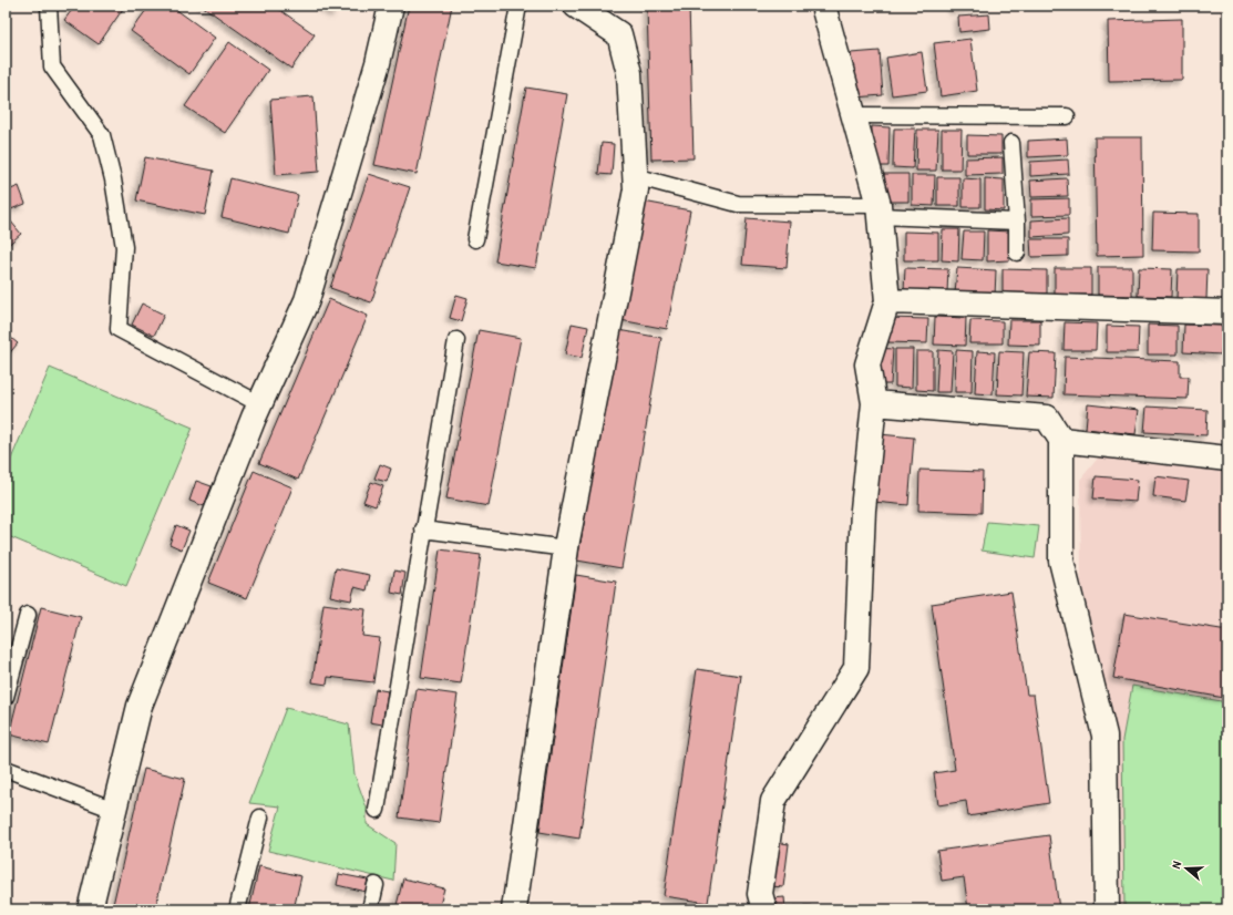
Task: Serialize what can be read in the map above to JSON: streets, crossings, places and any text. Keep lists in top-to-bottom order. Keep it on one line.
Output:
{"north":"left"}
